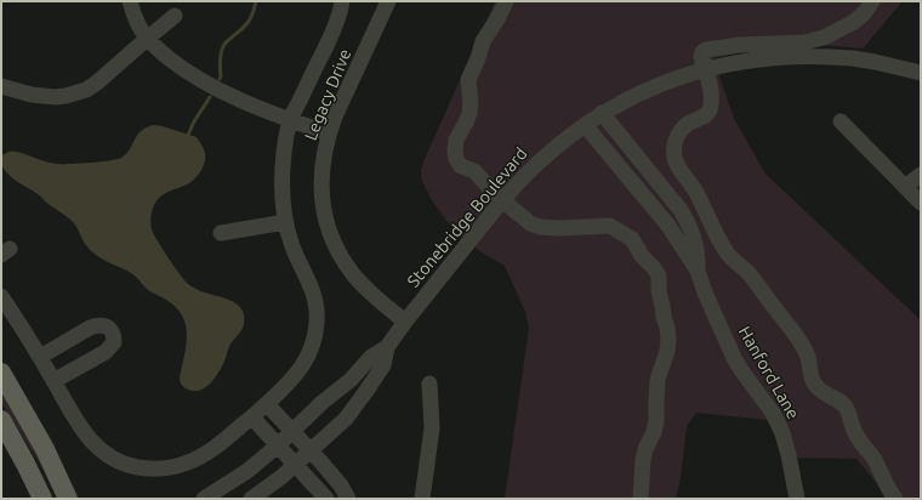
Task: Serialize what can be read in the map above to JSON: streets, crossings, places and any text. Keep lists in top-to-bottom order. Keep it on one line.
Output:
{"streets":{"street":["Legacy Drive","Stonebridge Boulevard","Hanford Lane"]},"crossings":[["Legacy Drive","Stonebridge Boulevard"],["Stonebridge Boulevard","Hanford Lane"]]}
